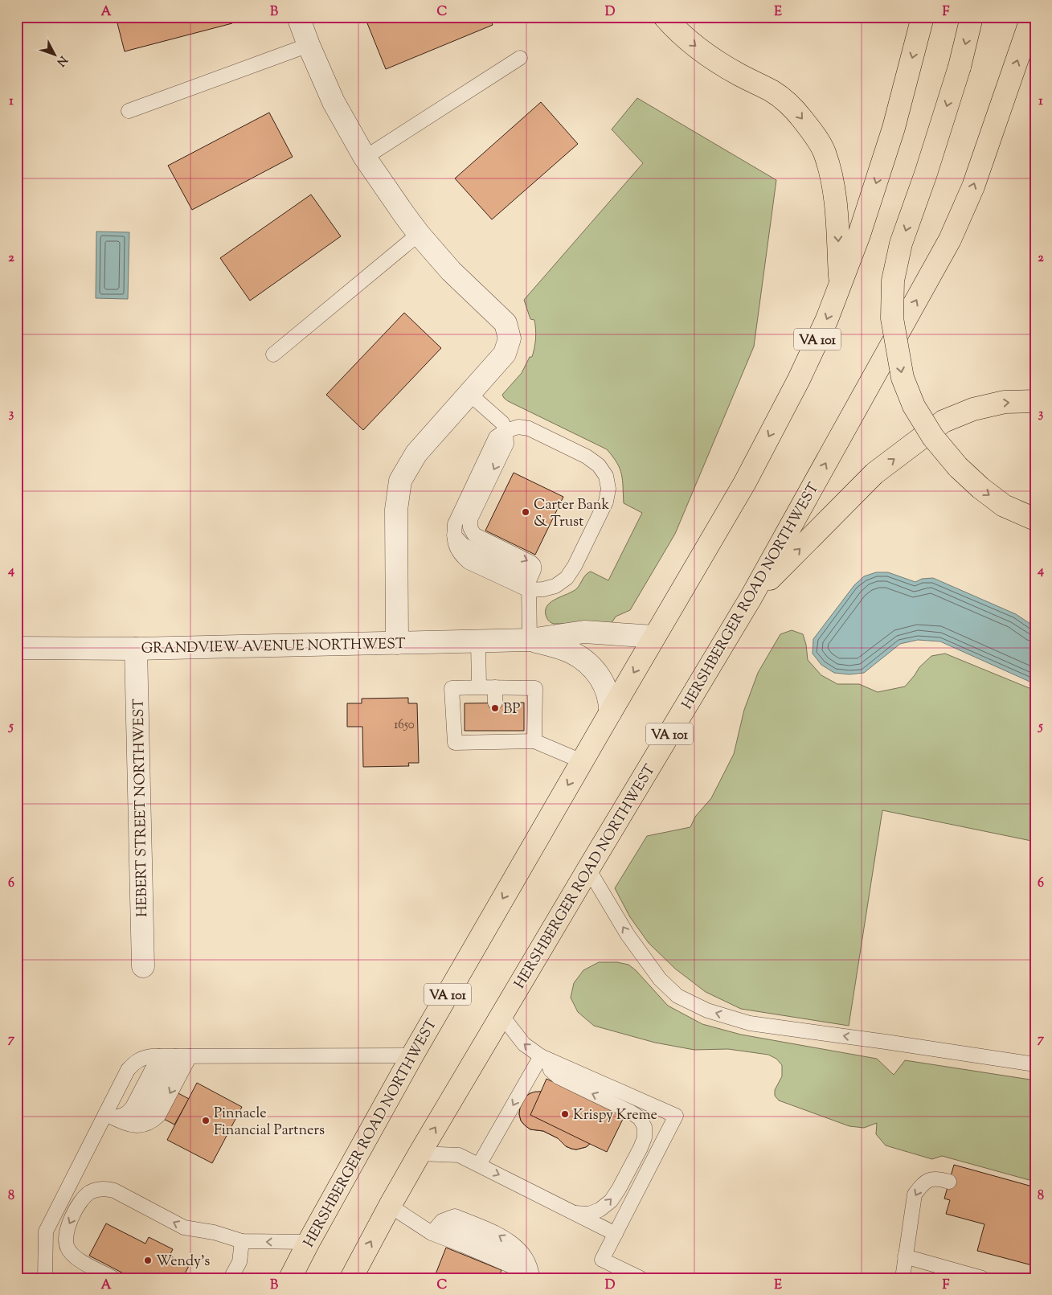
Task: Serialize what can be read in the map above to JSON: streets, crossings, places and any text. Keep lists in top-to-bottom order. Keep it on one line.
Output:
{"streets":{"main road":["VA 101","HERSHBERGER ROAD NORTHWEST"],"street":["GRANDVIEW AVENUE NORTHWEST","HEBERT STREET NORTHWEST"]},"crossings":[["HERSHBERGER ROAD NORTHWEST","GRANDVIEW AVENUE NORTHWEST"],["GRANDVIEW AVENUE NORTHWEST","HEBERT STREET NORTHWEST"]],"places":["Carter Bank & Trust","BP","Krispy Kreme","Pinnacle Financial Partners","Wendy's"],"house_numbers":["1650"],"north":"bottom right","grid":{"columns":["A","B","C","D","E","F"],"rows":["1","2","3","4","5","6","7","8"]}}
